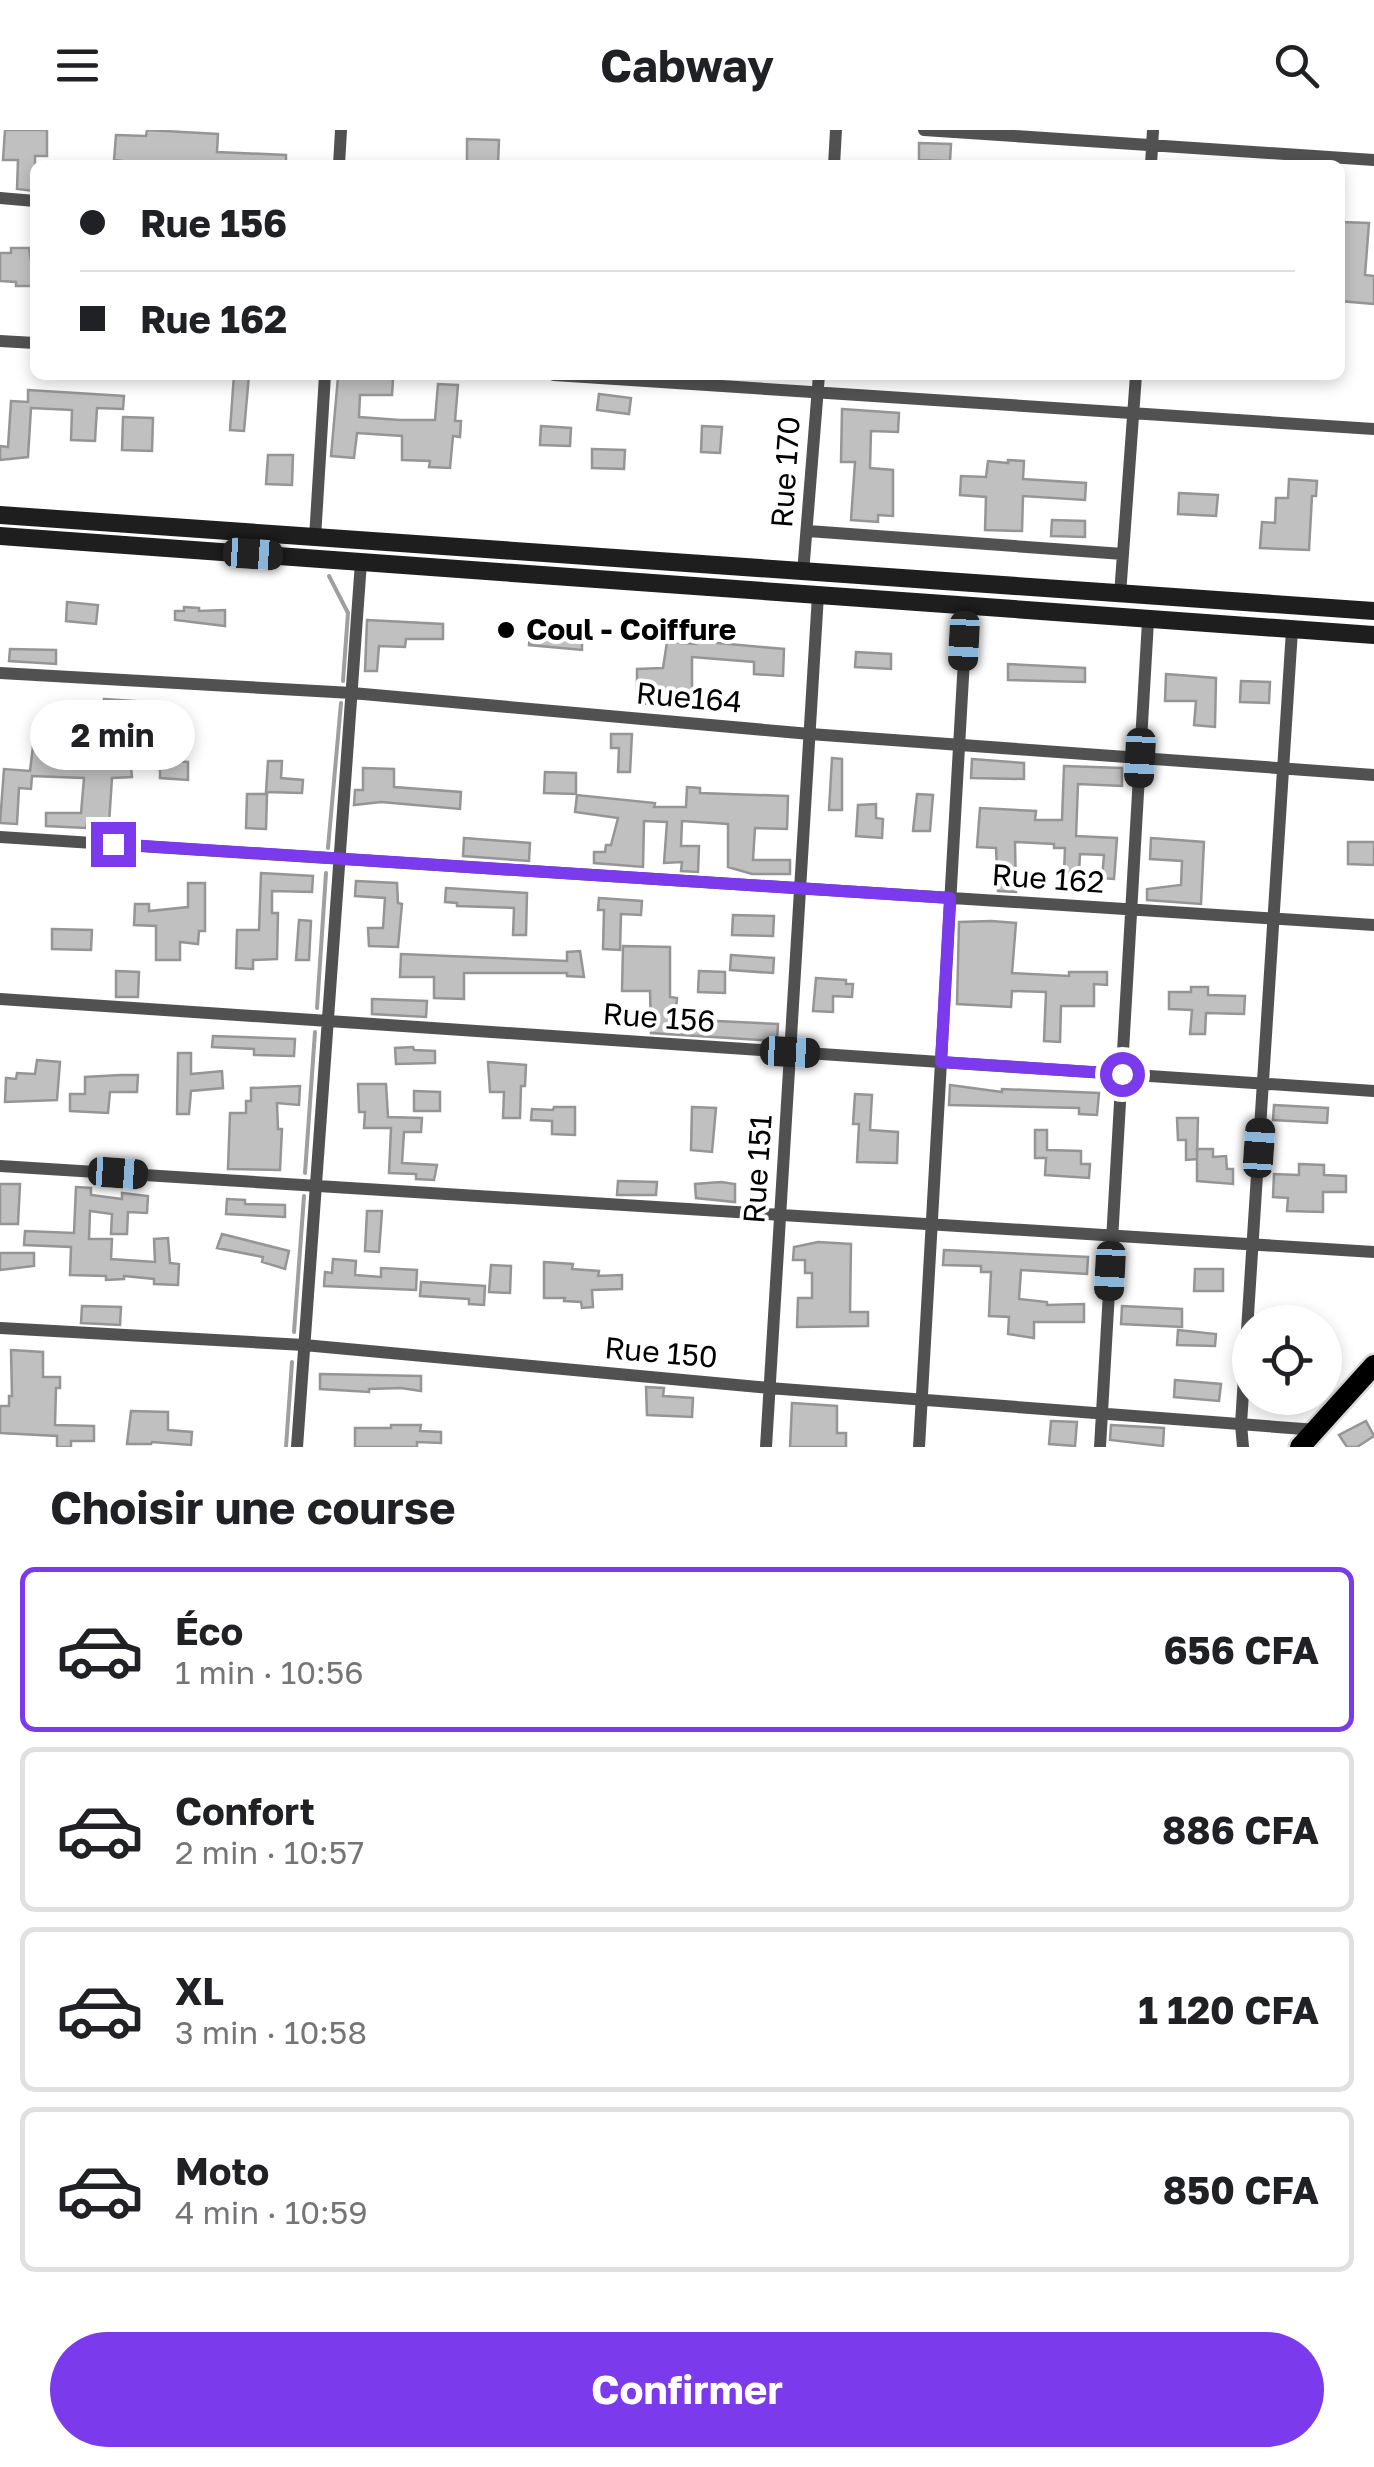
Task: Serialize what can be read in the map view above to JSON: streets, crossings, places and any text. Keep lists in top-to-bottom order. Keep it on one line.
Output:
{"streets":{"street":["Rue 170","Rue164","Rue 162","Rue 156","Rue 151","Rue 150"]},"crossings":[["Rue164","Rue 151"],["Rue 162","Rue 151"],["Rue 156","Rue 151"],["Rue 151","Rue 150"]],"places":["Coul - Coiffure"],"page":{"header":"Cabway","banner":["Rue 156","Rue 162"],"bubble":"2 min","heading":"Choisir une course","list":[{"name":"Éco","note":"1 min · 10:56","value":"656 CFA"},{"name":"Confort","note":"2 min · 10:57","value":"886 CFA"},{"name":"XL","note":"3 min · 10:58","value":"1 120 CFA"},{"name":"Moto","note":"4 min · 10:59","value":"850 CFA"}],"buttons":"Confirmer"}}
